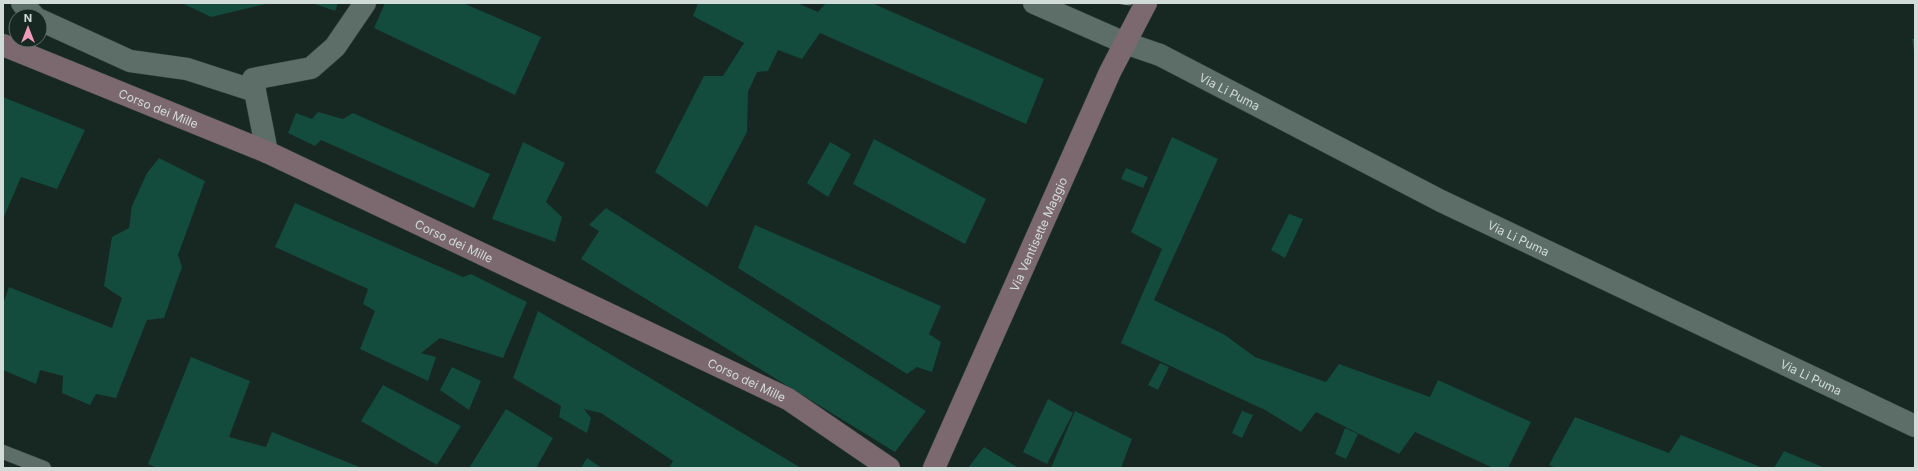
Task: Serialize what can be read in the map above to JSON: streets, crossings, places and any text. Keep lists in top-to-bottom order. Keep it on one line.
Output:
{"streets":{"street":["Via Li Puma","Corso dei Mille","Via Ventisette Maggio"]},"crossings":[["Via Li Puma","Via Ventisette Maggio"]],"north":"top"}
